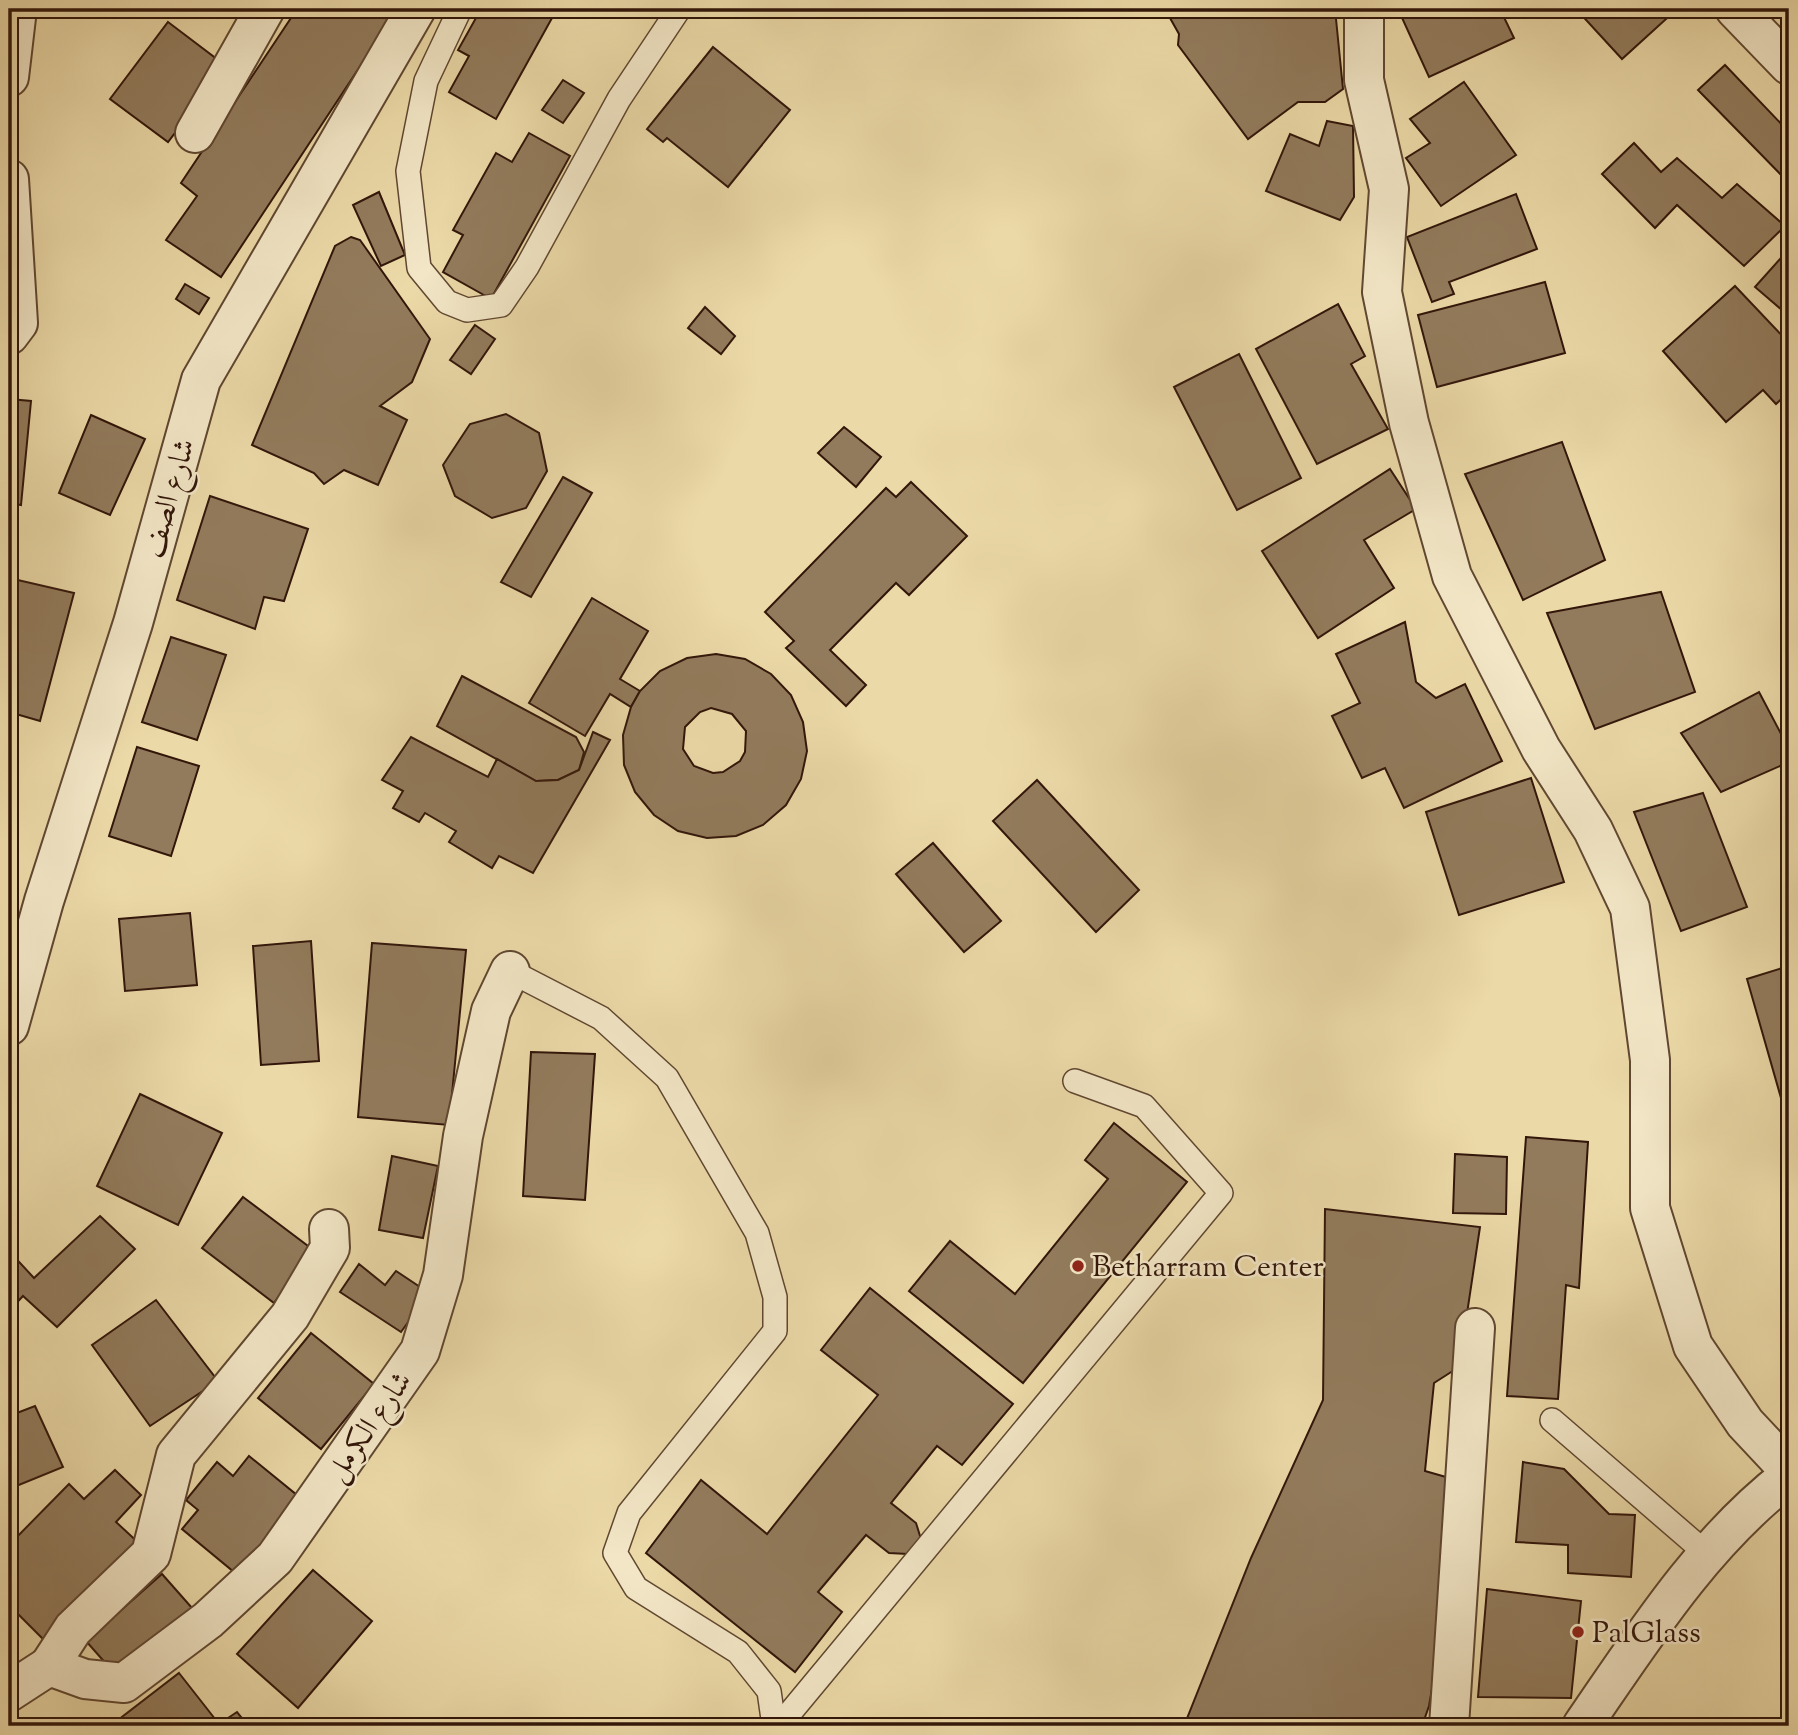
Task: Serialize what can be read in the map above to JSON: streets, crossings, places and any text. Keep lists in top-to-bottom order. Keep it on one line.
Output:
{"streets":{"street":["شارع الصف","شارع الكرمل"]},"places":["Betharram Center","PalGlass"]}
